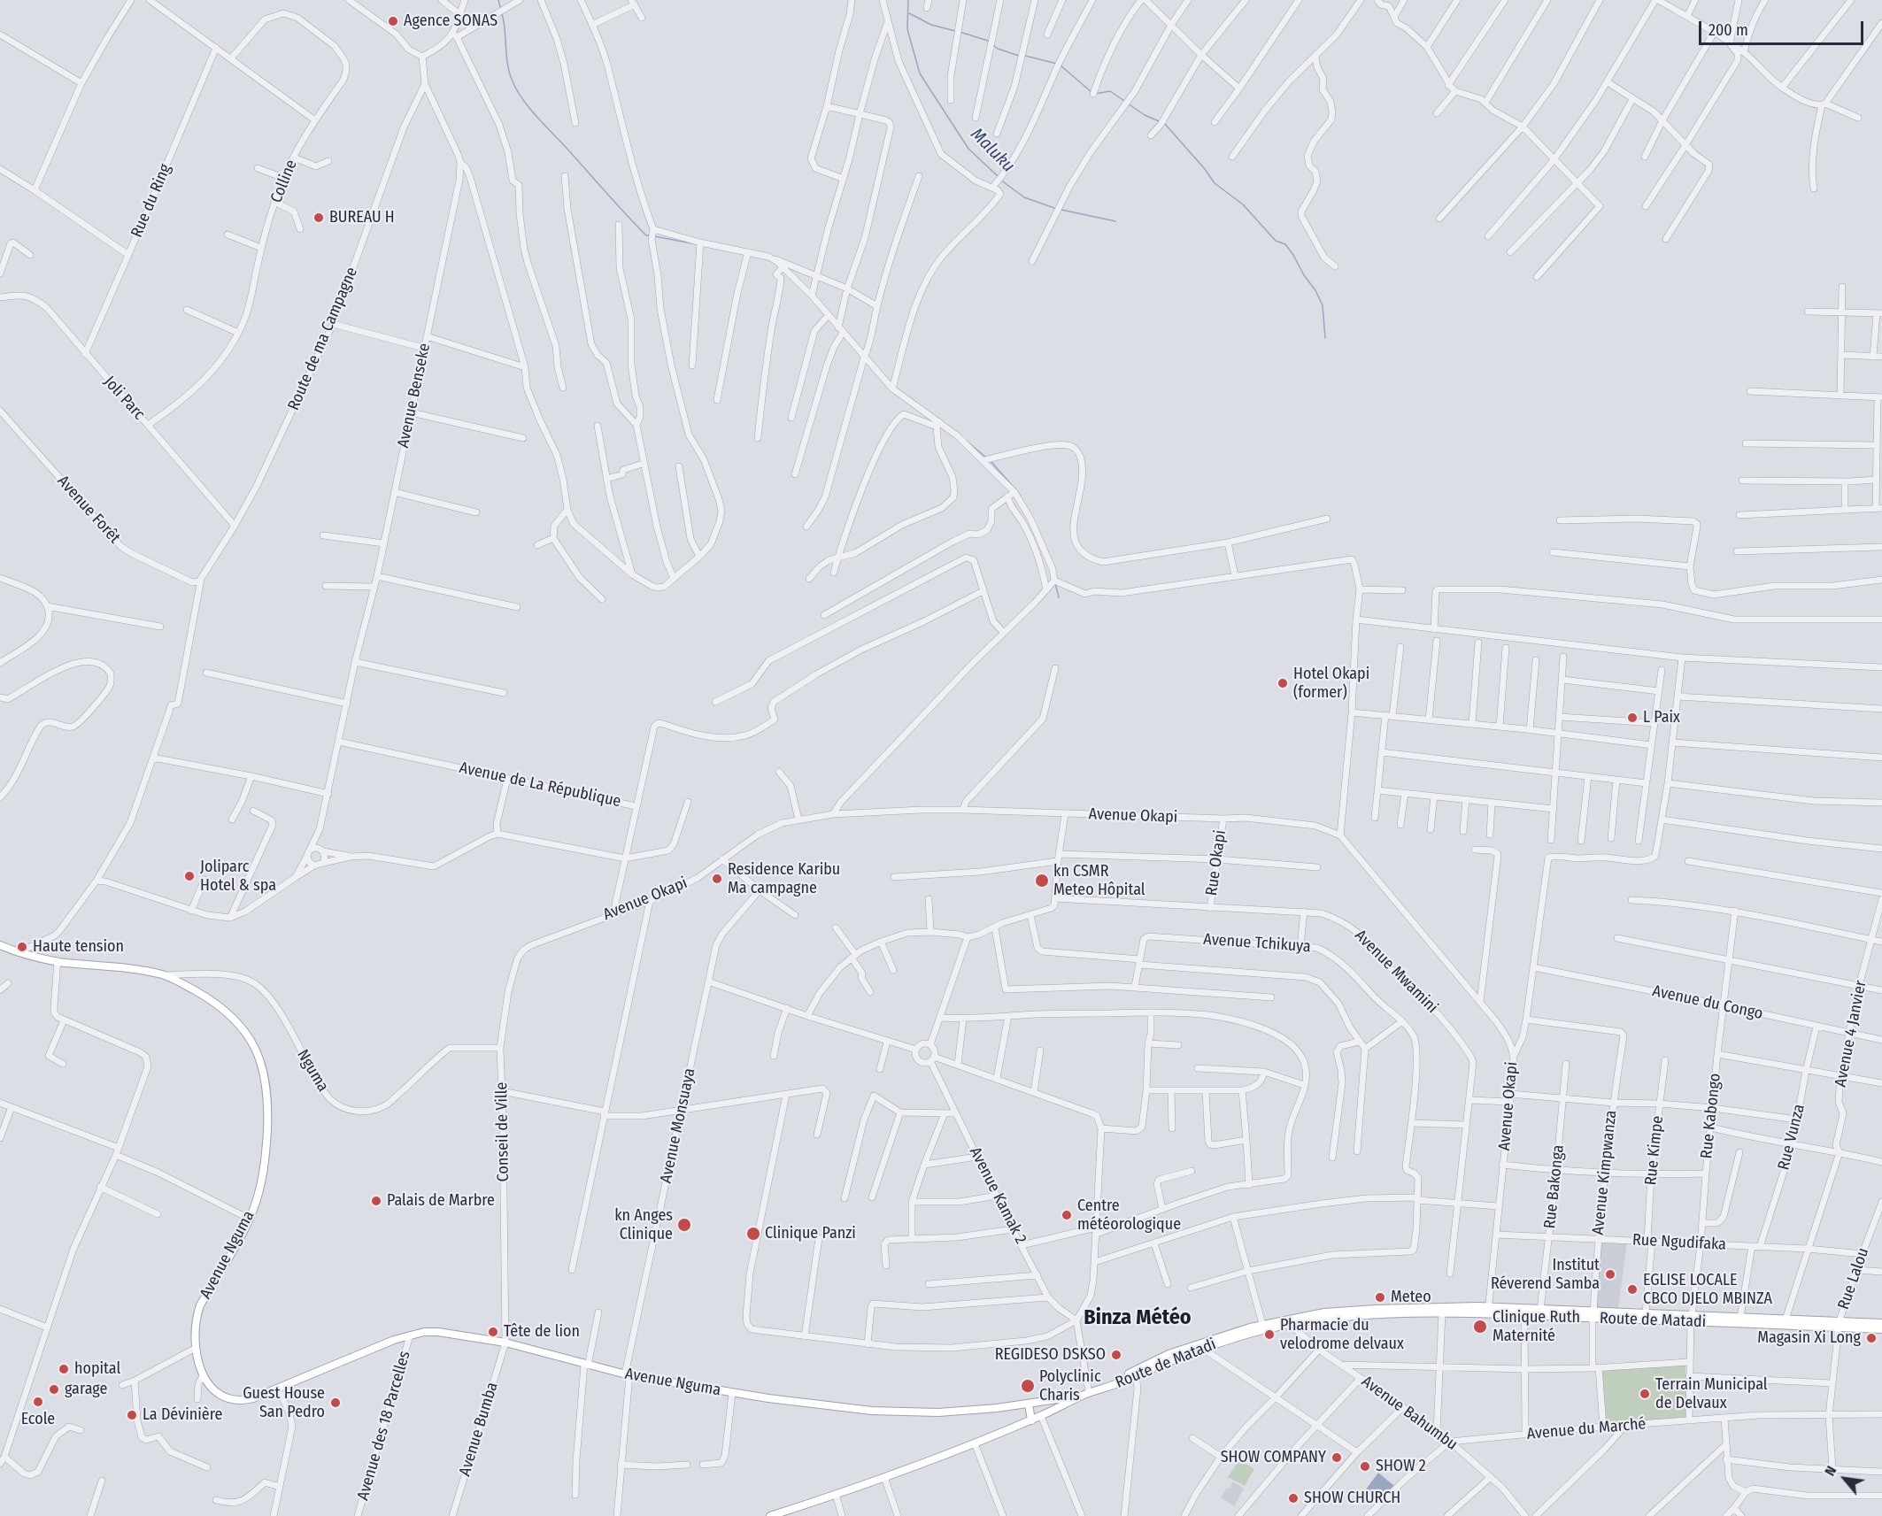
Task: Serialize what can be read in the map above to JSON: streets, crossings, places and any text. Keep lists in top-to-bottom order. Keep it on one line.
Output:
{"streets":{"main road":["Avenue Nguma","Route de Matadi"],"street":["Colline","Rue du Ring","Route de ma Campagne","Avenue Benseke","Joli Parc","Avenue Forêt","Avenue de La République","Avenue Okapi","Rue Okapi","Avenue Tchikuya","Avenue Mwamini","Avenue du Congo","Avenue 4 Janvier","Nguma","Rue Kabongo","Avenue Monsuaya","Conseil de Ville","Rue Vunza","Rue Kimpe","Avenue Kimpwanza","Rue Bakonga","Avenue Kamak 2","Rue Ngudifaka","Rue Lalou","Avenue Bahumbu","Avenue des 18 Parcelles","Avenue Bumba","Avenue du Marché"]},"crossings":[["Colline","Joli Parc"],["Rue du Ring","Joli Parc"],["Route de ma Campagne","Avenue Benseke"],["Route de ma Campagne","Joli Parc"],["Route de ma Campagne","Avenue Forêt"],["Avenue Benseke","Avenue de La République"],["Avenue de La République","Avenue Okapi"],["Avenue Okapi","Rue Okapi"],["Avenue Okapi","Nguma"],["Avenue Okapi","Conseil de Ville"],["Avenue Okapi","Rue Ngudifaka"],["Avenue Okapi","Route de Matadi"],["Rue Okapi","Avenue Mwamini"],["Avenue du Congo","Avenue 4 Janvier"],["Avenue du Congo","Rue Kabongo"],["Avenue du Congo","Rue Vunza"],["Avenue 4 Janvier","Rue Ngudifaka"],["Avenue 4 Janvier","Route de Matadi"],["Nguma","Conseil de Ville"],["Nguma","Avenue Nguma"],["Rue Kabongo","Rue Ngudifaka"],["Rue Kabongo","Route de Matadi"],["Rue Kabongo","Avenue du Marché"],["Avenue Monsuaya","Avenue Nguma"],["Conseil de Ville","Avenue Nguma"],["Conseil de Ville","Avenue Bumba"],["Rue Vunza","Rue Ngudifaka"],["Rue Kimpe","Rue Ngudifaka"],["Rue Kimpe","Route de Matadi"],["Avenue Kimpwanza","Rue Ngudifaka"],["Avenue Kimpwanza","Route de Matadi"],["Avenue Kimpwanza","Avenue du Marché"],["Rue Bakonga","Rue Ngudifaka"],["Rue Bakonga","Route de Matadi"],["Rue Ngudifaka","Rue Lalou"],["Avenue Nguma","Route de Matadi"],["Avenue Nguma","Avenue des 18 Parcelles"],["Avenue Nguma","Avenue Bumba"],["Rue Lalou","Route de Matadi"],["Rue Lalou","Avenue du Marché"],["Route de Matadi","Avenue Bahumbu"],["Avenue Bahumbu","Avenue du Marché"]],"districts":["Binza Météo"],"water":["Maluku"],"places":["Agence SONAS","BUREAU H","Hotel Okapi (former)","L Paix","Joliparc Hotel & spa","Residence Karibu Ma campagne","kn CSMR Meteo Hôpital","Haute tension","Palais de Marbre","Centre météorologique","kn Anges Clinique","Clinique Panzi","Institut Réverend Samba","EGLISE LOCALE CBCO DJELO MBINZA","Meteo","Clinique Ruth Maternité","Tête de lion","Pharmacie du velodrome delvaux","Magasin Xi Long","REGIDESO DSKSO","hopital","Polyclinic Charis","garage","Terrain Municipal de Delvaux","Ecole","Guest House San Pedro","La Dévinière","SHOW COMPANY","SHOW 2","SHOW CHURCH"],"scale_bar":"200 m","north":"top left"}
